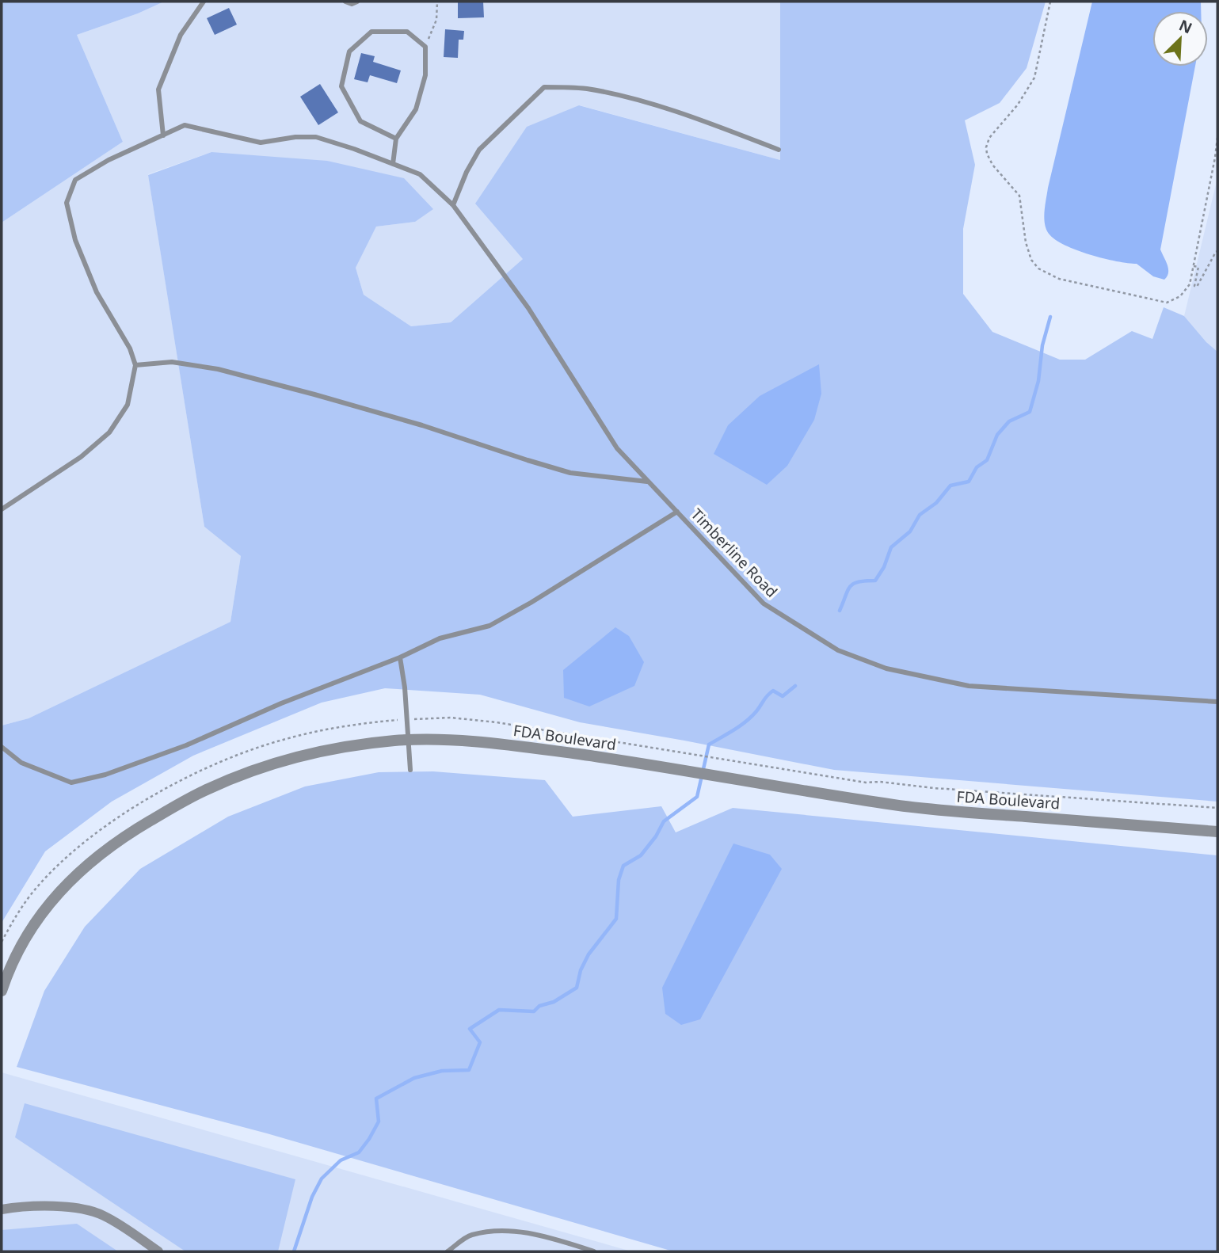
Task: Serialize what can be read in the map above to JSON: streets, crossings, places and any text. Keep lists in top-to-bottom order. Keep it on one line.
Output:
{"streets":{"street":["FDA Boulevard"],"lane":["Timberline Road"]},"north":"top right"}
